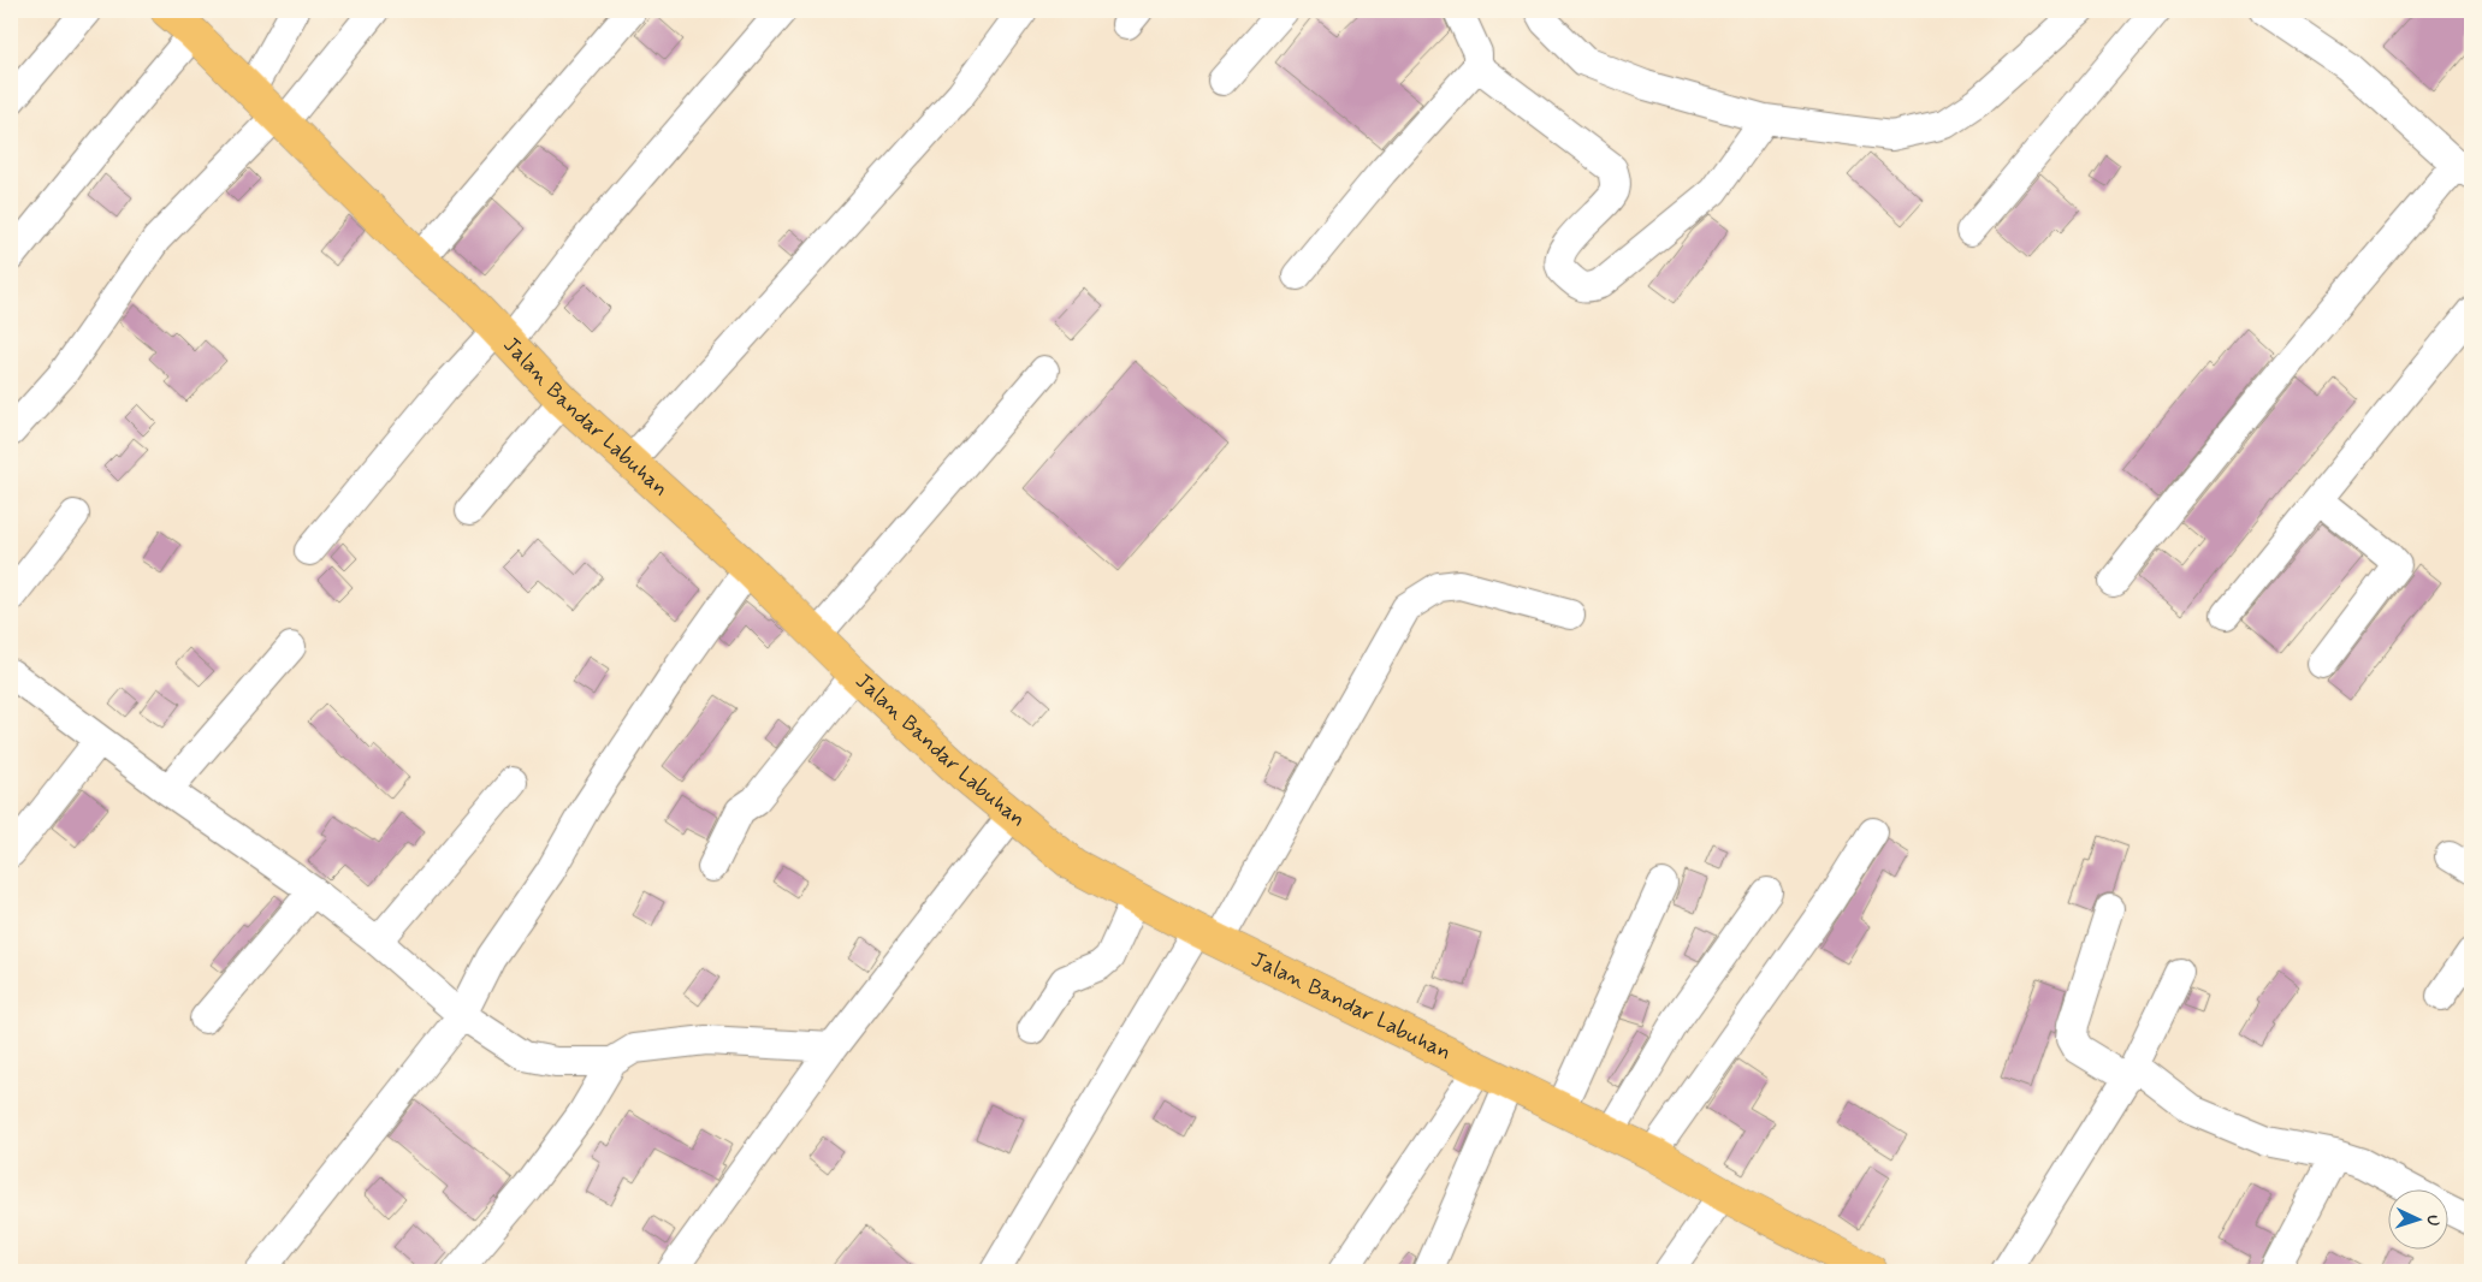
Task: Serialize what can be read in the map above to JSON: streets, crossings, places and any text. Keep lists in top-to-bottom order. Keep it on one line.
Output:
{"streets":{"main road":["Jalan Bandar Labuhan"]},"north":"right"}
